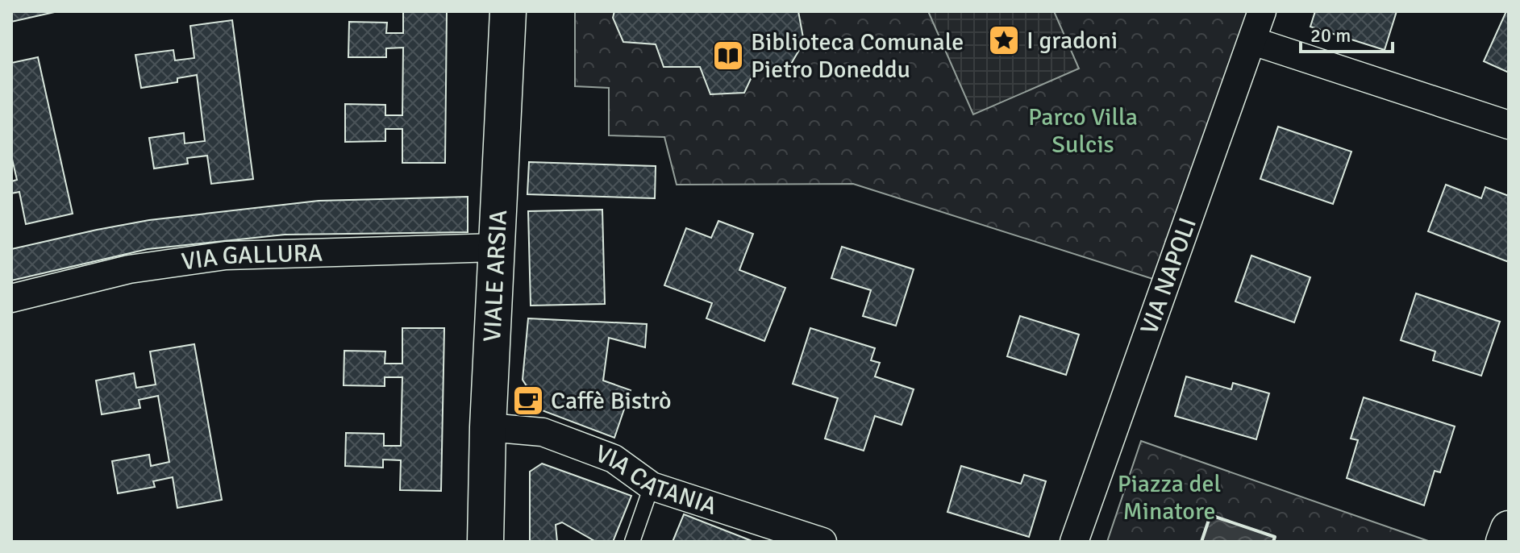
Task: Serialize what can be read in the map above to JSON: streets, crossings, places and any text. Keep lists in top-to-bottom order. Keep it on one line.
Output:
{"streets":{"street":["VIA GALLURA","VIALE ARSIA","VIA NAPOLI","VIA CATANIA"]},"crossings":[["VIA GALLURA","VIALE ARSIA"],["VIALE ARSIA","VIA CATANIA"]],"parks":["Parco Villa Sulcis","Piazza del Minatore"],"places":{"place":["I gradoni"],"library":["Biblioteca Comunale Pietro Doneddu"],"cafe":["Caffè Bistrò"]},"scale_bar":"20 m"}
